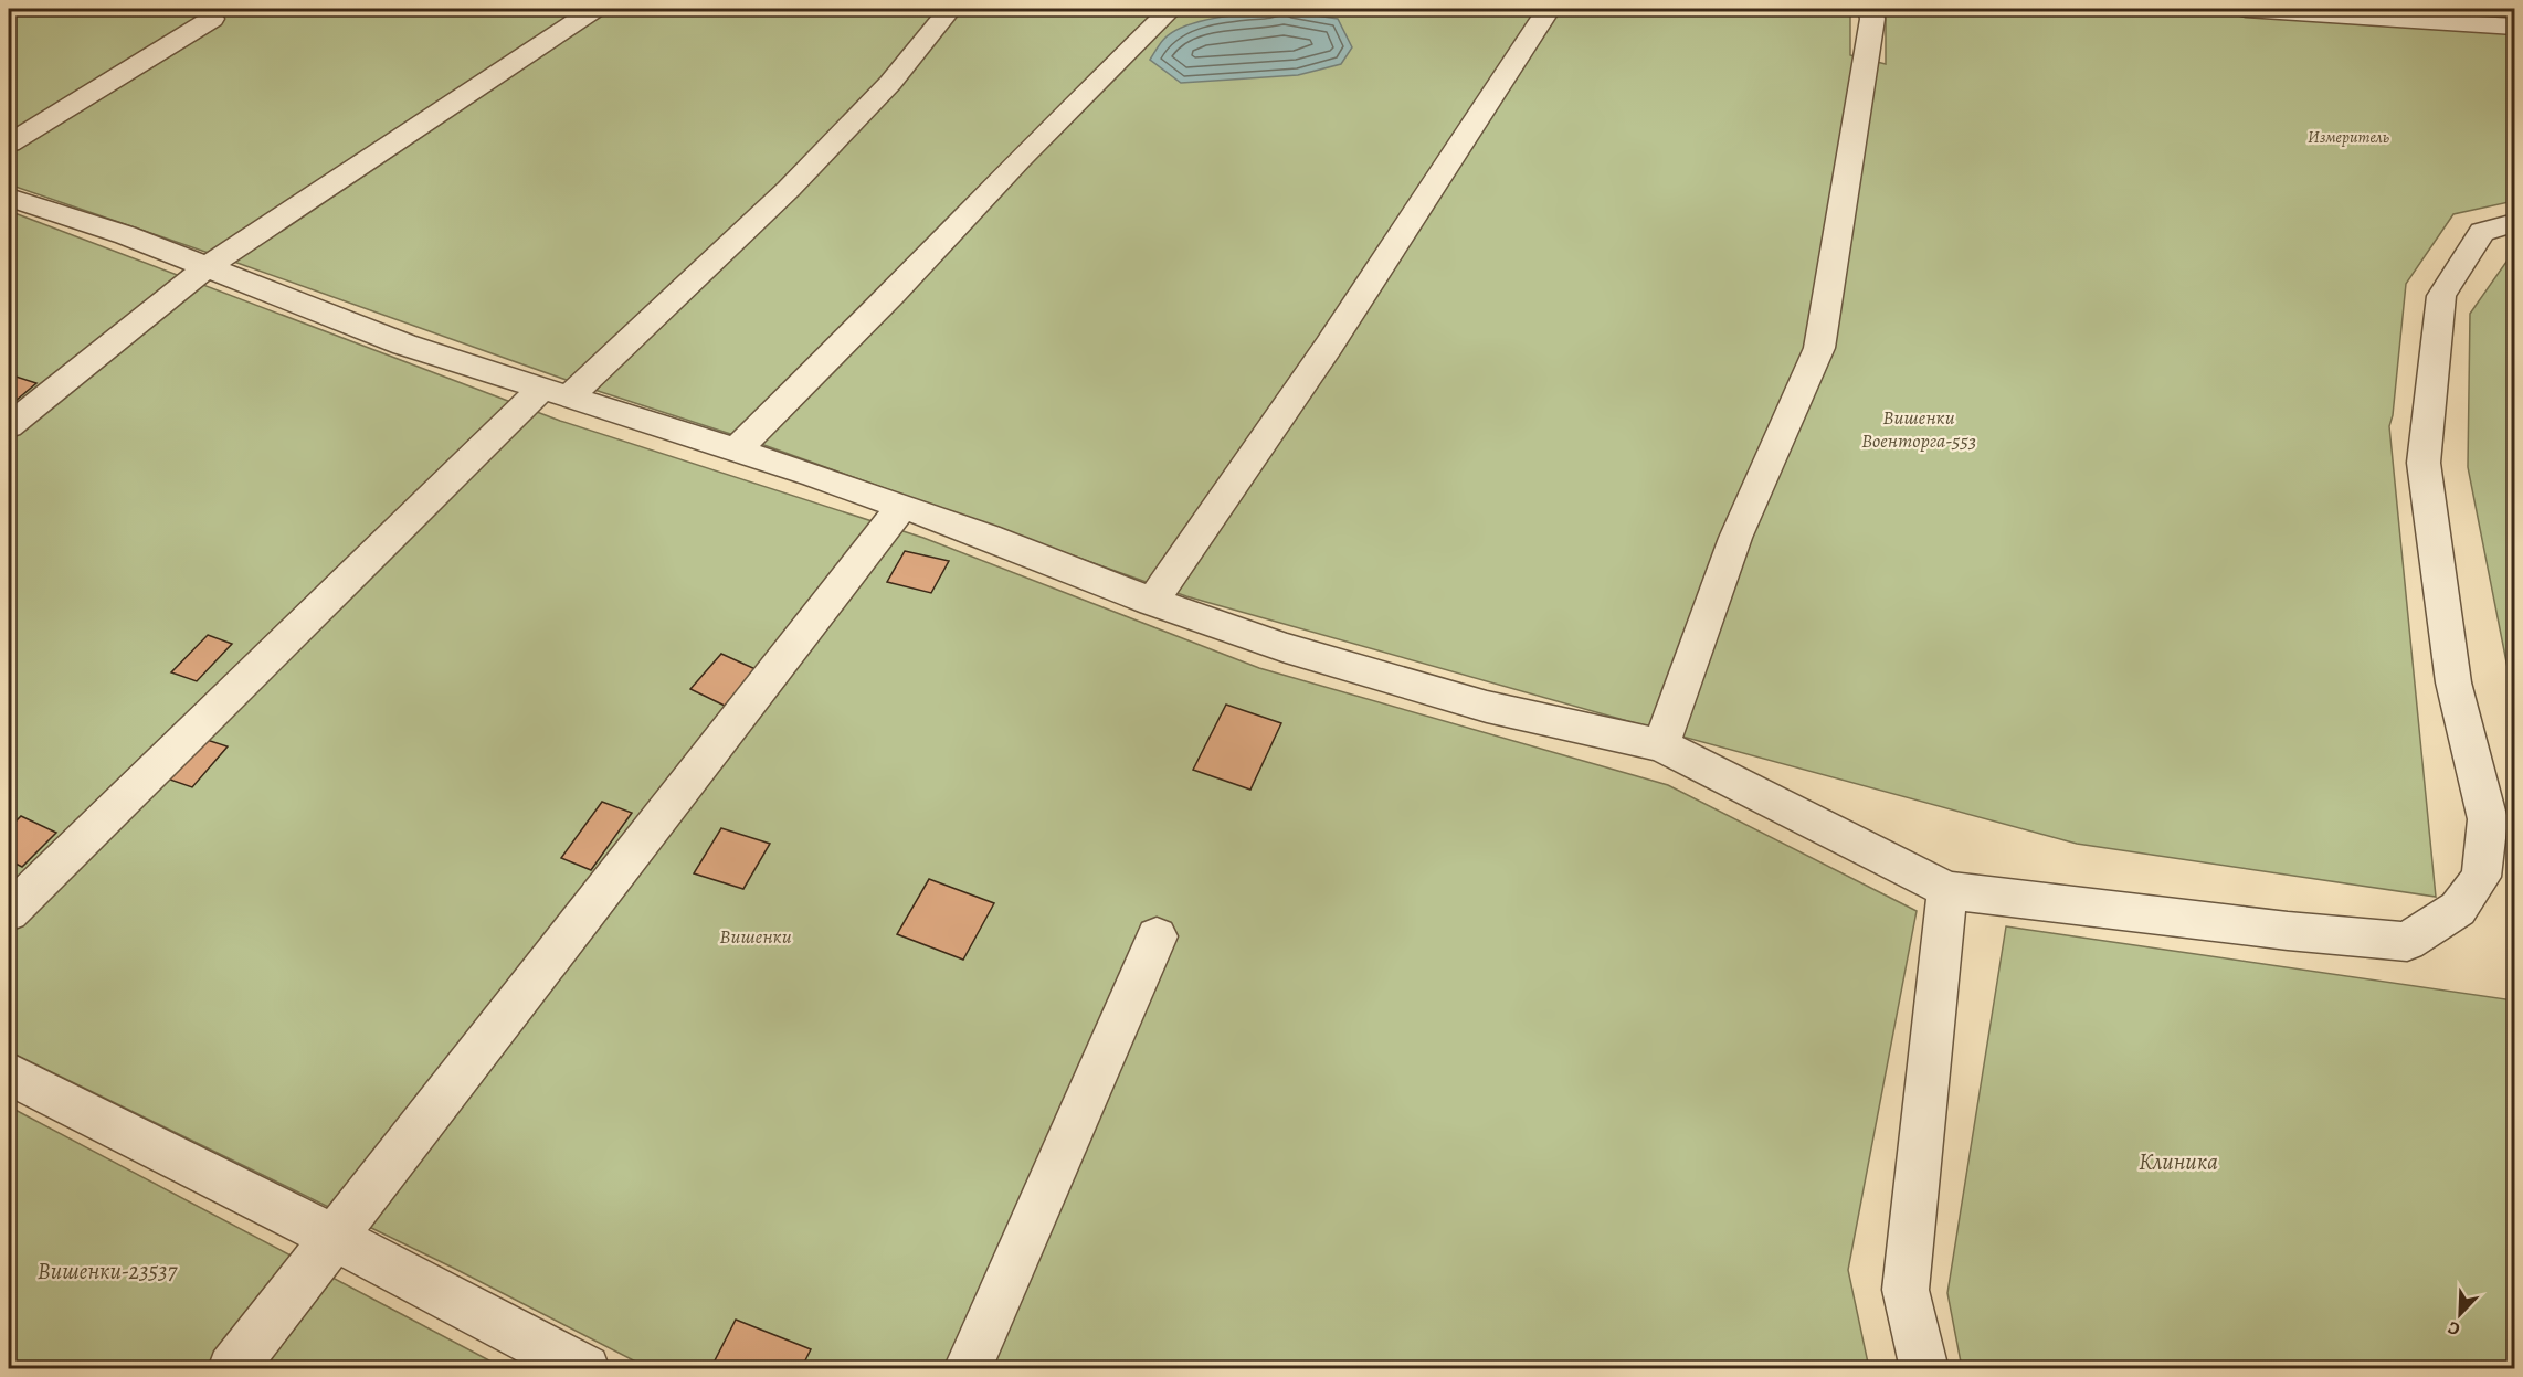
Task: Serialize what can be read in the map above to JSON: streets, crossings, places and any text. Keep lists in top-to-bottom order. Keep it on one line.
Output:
{"parks":["Измеритель","Вишенки Военторга-553","Вишенки","Клиника","Вишенки-23537"],"north":"bottom left"}
